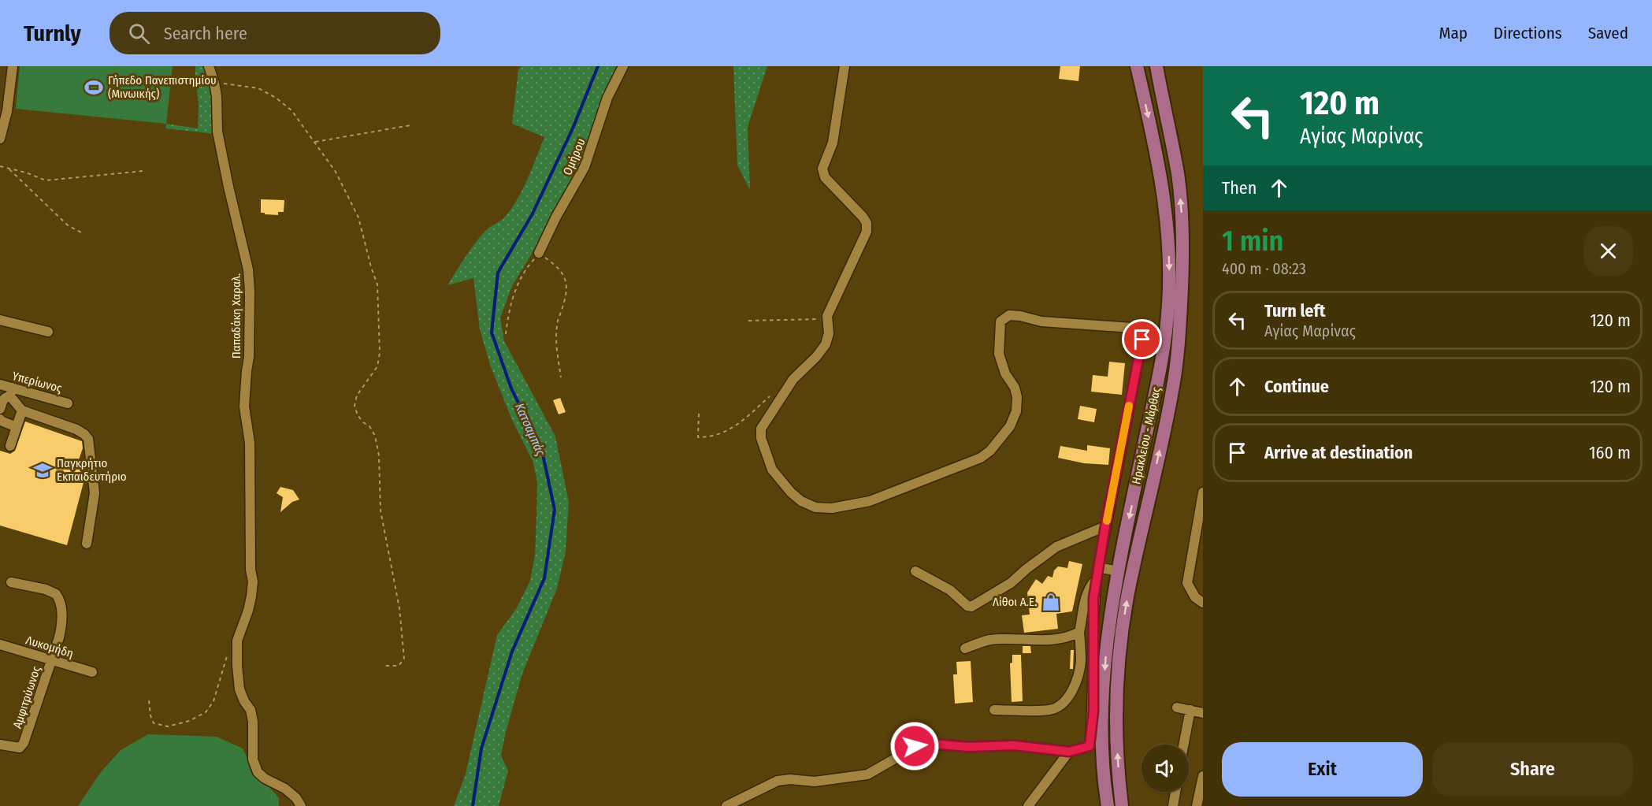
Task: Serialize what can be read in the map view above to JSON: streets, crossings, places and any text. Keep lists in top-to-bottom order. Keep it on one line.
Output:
{"streets":{"main road":["Ηρακλείου - Μάρθας"],"street":["Ομήρου","Παπαδάκη Χαραλ.","Υπερίωνος","Λυκομήδη","Αμφιτρύωνος"]},"crossings":[["Λυκομήδη","Αμφιτρύωνος"]],"water":["Κατσαμπάς"],"places":{"sports":["Γήπεδο Πανεπιστημίου (Μινωικής)"],"school or university":["Παγκρήτιο Εκπαιδευτήριο"],"shop":["Λίθοι Α.Ε."]},"page":{"header":"Turnly","search":"Search here","nav":["Map","Directions","Saved"],"turn":["120 m","Αγίας Μαρίνας"],"then":"Then","heading":["1 min","400 m · 08:23"],"list":[{"name":"Turn left","note":"Αγίας Μαρίνας","value":"120 m"},{"name":"Continue","value":"120 m"},{"name":"Arrive at destination","value":"160 m"}],"buttons":["Exit","Share"]}}
